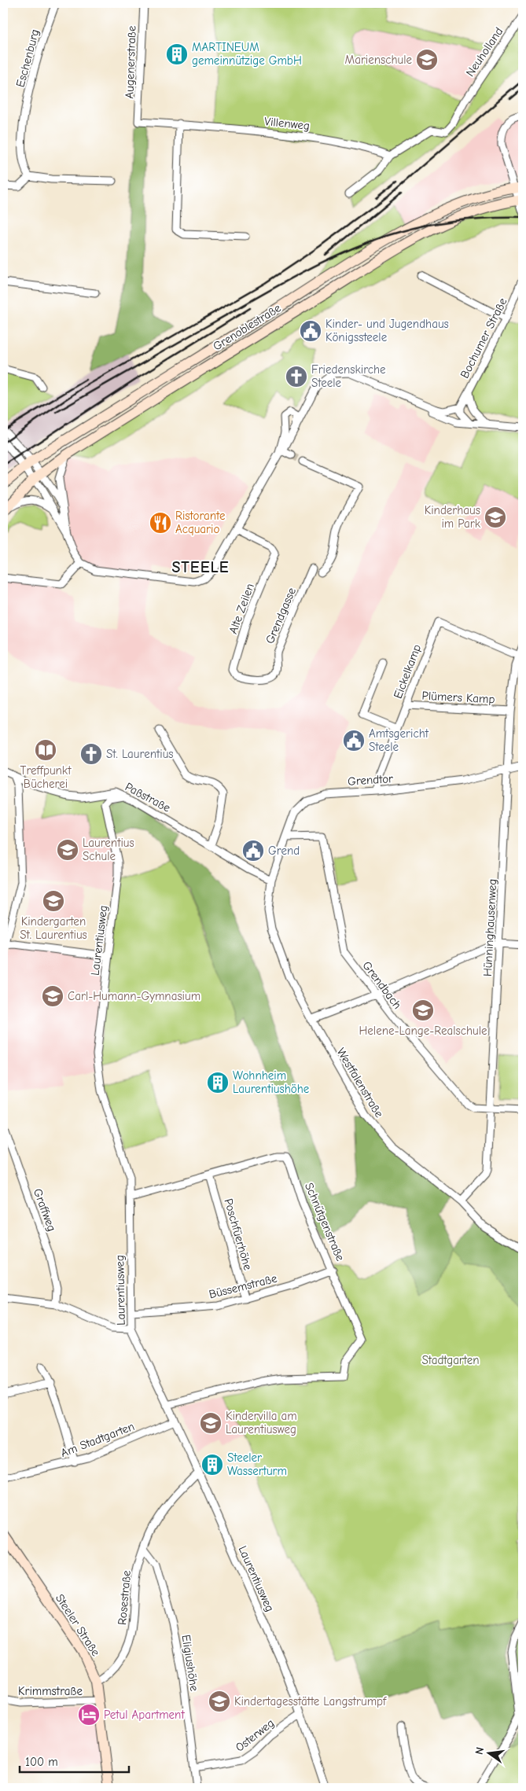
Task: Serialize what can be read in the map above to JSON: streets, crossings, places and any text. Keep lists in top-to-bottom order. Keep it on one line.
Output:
{"streets":{"main road":["Grenoblestraße","Steeler Straße"],"street":["Neuholland","Eschenburg","Augenerstraße","Villenweg","Bochumer Straße","Alte Zeilen","Grendgasse","Eickelkamp","Plümers Kamp","Grendtor","Paßstraße","Hünninghausenweg","Laurentiusweg","Grendbach","Westfalenstraße","Graffweg","Schnütgenstraße","Poschfüerhöhe","Büssemstraße","Am Stadtgarten","Rosestraße","Eligiushöhe","Krimmstraße","Osterweg"]},"crossings":[["Neuholland","Villenweg"],["Augenerstraße","Villenweg"],["Alte Zeilen","Grendgasse"],["Eickelkamp","Plümers Kamp"],["Eickelkamp","Grendtor"],["Eickelkamp","Hünninghausenweg"],["Plümers Kamp","Hünninghausenweg"],["Grendtor","Paßstraße"],["Grendtor","Hünninghausenweg"],["Grendtor","Grendbach"],["Grendtor","Westfalenstraße"],["Paßstraße","Laurentiusweg"],["Paßstraße","Westfalenstraße"],["Hünninghausenweg","Grendbach"],["Hünninghausenweg","Westfalenstraße"],["Laurentiusweg","Schnütgenstraße"],["Laurentiusweg","Büssemstraße"],["Laurentiusweg","Am Stadtgarten"],["Laurentiusweg","Rosestraße"],["Laurentiusweg","Osterweg"],["Schnütgenstraße","Poschfüerhöhe"],["Schnütgenstraße","Büssemstraße"],["Poschfüerhöhe","Büssemstraße"],["Rosestraße","Steeler Straße"],["Rosestraße","Eligiushöhe"],["Steeler Straße","Krimmstraße"],["Eligiushöhe","Osterweg"]],"districts":["STEELE"],"parks":["Stadtgarten"],"places":{"building":["MARTINEUM gemeinnützige GmbH","Wohnheim Laurentiushöhe","Steeler Wasserturm"],"school or university":["Marienschule","Kinderhaus im Park","Laurentius Schule","Kindergarten St. Laurentius","Carl-Humann-Gymnasium","Helene-Lange-Realschule","Kindervilla am Laurentiusweg","Kindertagesstätte Langstrumpf"],"public building":["Kinder- und Jugendhaus Königssteele","Amtsgericht Steele","Grend"],"church":["Friedenskirche Steele","St. Laurentius"],"restaurant":["Ristorante Acquario"],"library":["Treffpunkt Bücherei"],"hotel":["Petul Apartment"]},"scale_bar":"100 m","north":"left"}
